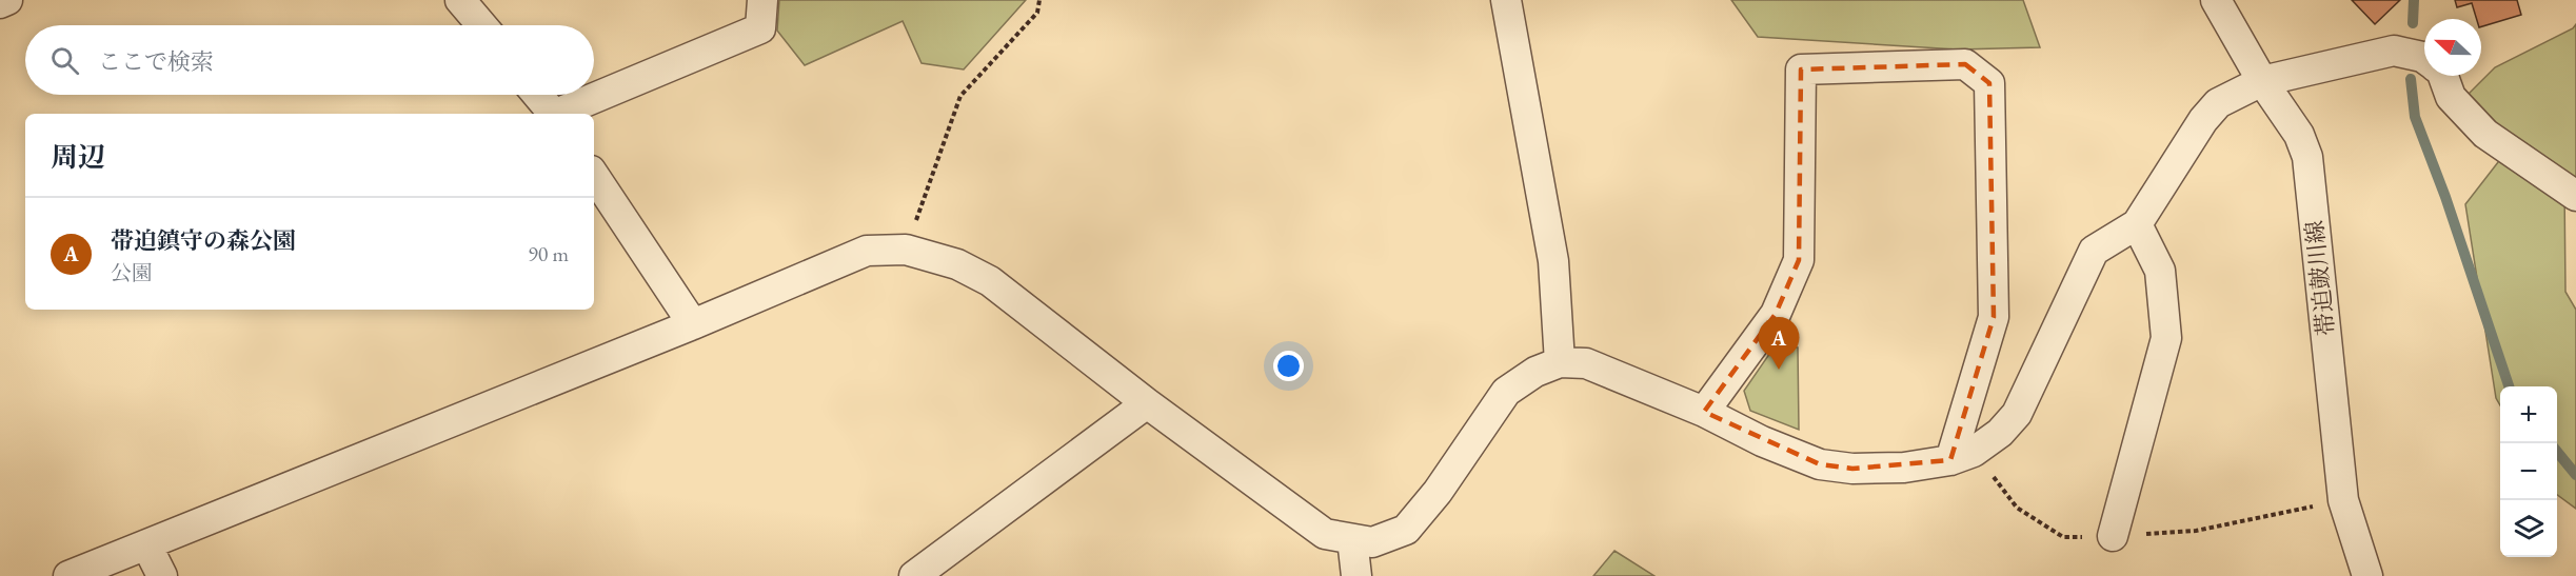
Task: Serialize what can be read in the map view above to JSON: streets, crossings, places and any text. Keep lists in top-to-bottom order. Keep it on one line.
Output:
{"streets":{"street":["帯迫皷川線"]},"north":"left","page":{"search":"ここで検索","heading":"周辺","list":[{"mark":"A","name":"帯迫鎮守の森公園","note":"公園","value":"90 m"}],"pins":"A","map_buttons":["+","−"]}}
